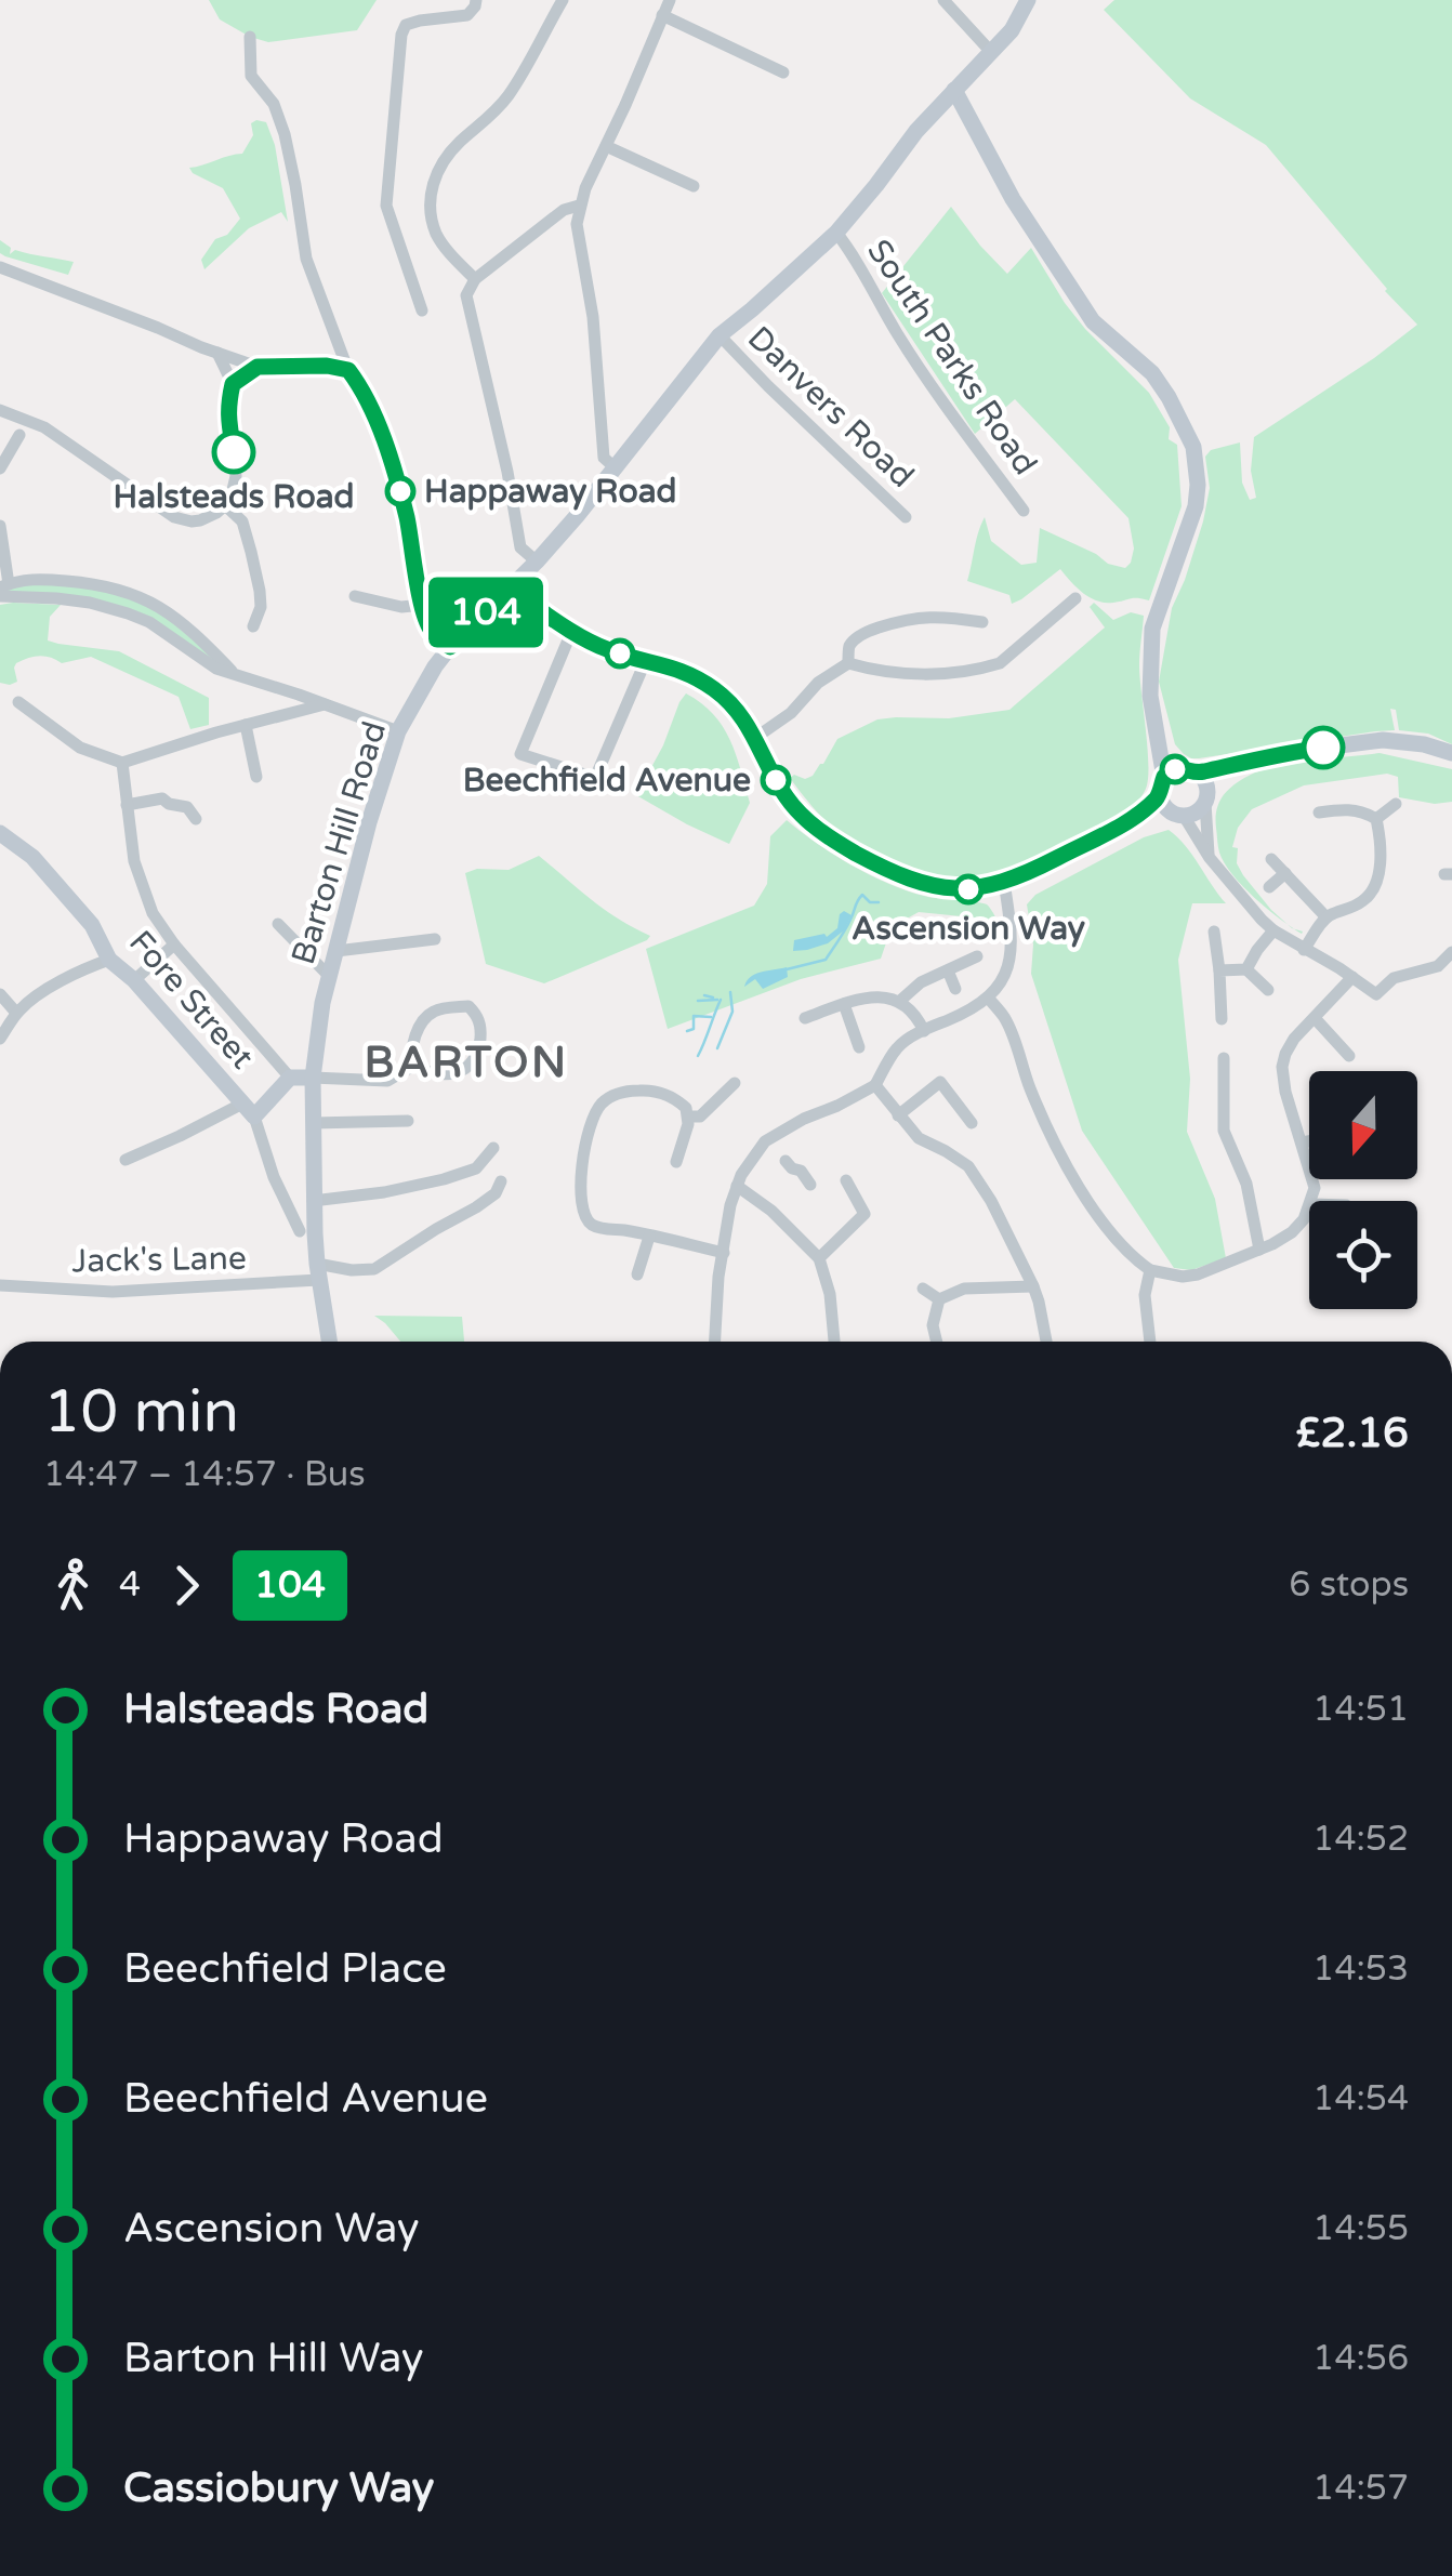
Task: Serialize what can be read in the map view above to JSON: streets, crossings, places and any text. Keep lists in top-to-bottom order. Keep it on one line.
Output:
{"streets":{"street":["South Parks Road","Danvers Road","Barton Hill Road","Fore Street","Jack's Lane"]},"crossings":[["South Parks Road","Barton Hill Road"],["Danvers Road","Barton Hill Road"],["Barton Hill Road","Jack's Lane"]],"districts":["BARTON"],"places":["Halsteads Road","Happaway Road","Beechfield Avenue","Ascension Way"],"lines":["bus line 104"],"north":"bottom","page":{"on_map":"104","heading":["10 min","14:47 – 14:57 · Bus","£2.16"],"legs":["4","104","6 stops"],"list":[{"name":"Halsteads Road","value":"14:51"},{"name":"Happaway Road","value":"14:52"},{"name":"Beechfield Place","value":"14:53"},{"name":"Beechfield Avenue","value":"14:54"},{"name":"Ascension Way","value":"14:55"},{"name":"Barton Hill Way","value":"14:56"},{"name":"Cassiobury Way","value":"14:57"}]}}
